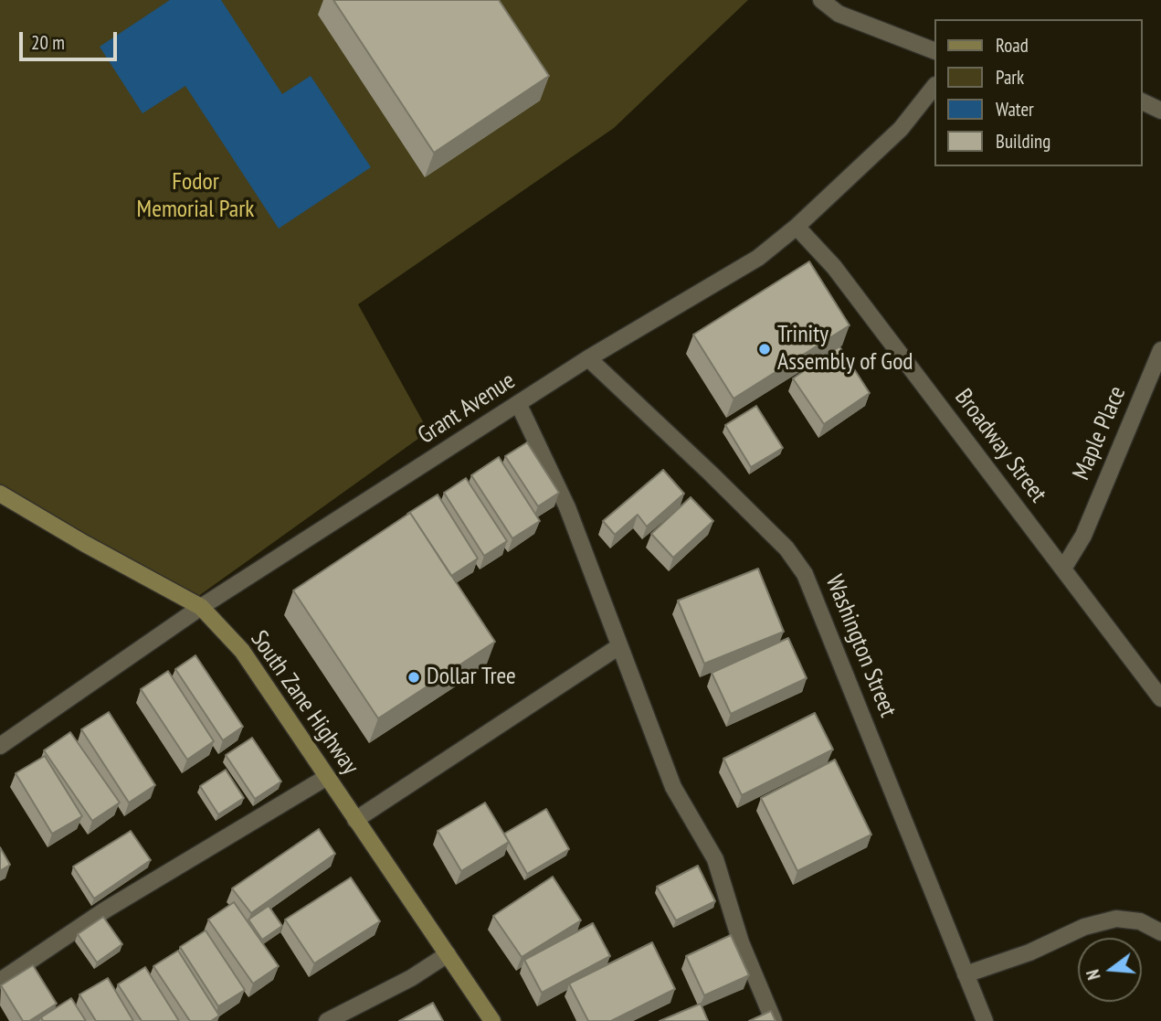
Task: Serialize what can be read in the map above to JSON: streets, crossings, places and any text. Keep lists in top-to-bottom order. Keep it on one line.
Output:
{"streets":{"street":["Grant Avenue","Maple Place","Broadway Street","Washington Street","South Zane Highway"]},"crossings":[["Grant Avenue","Broadway Street"],["Grant Avenue","Washington Street"],["Grant Avenue","South Zane Highway"],["Maple Place","Broadway Street"]],"parks":["Fodor Memorial Park"],"places":["Trinity Assembly of God","Dollar Tree"],"legend":["Road","Park","Water","Building"],"scale_bar":"20 m","north":"left"}
